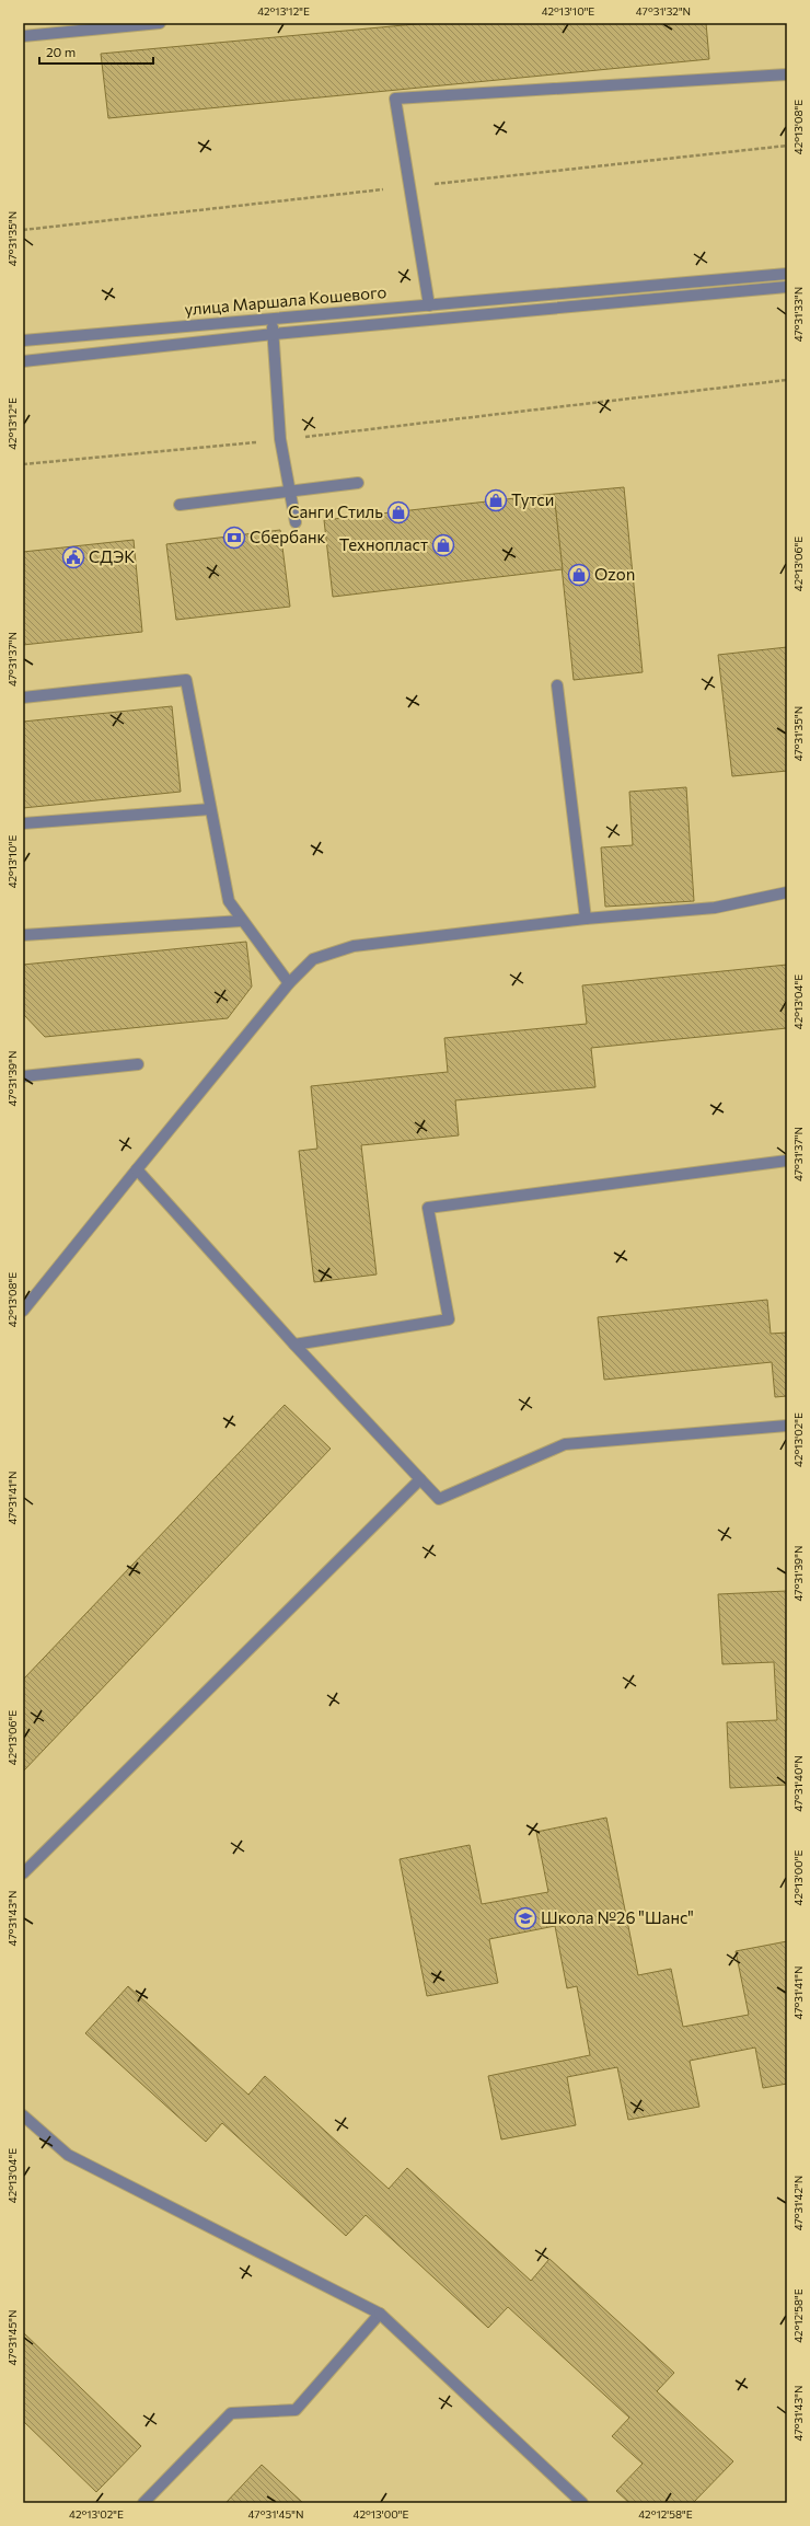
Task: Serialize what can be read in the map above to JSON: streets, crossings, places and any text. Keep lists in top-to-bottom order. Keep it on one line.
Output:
{"streets":{"street":["улица Маршала Кошевого"]},"places":{"shop":["Тутси","Санги Стиль","Технопласт","Ozon"],"bank":["Сбербанк"],"public building":["СДЭК"],"school or university":["Школа №26 \"Шанс\""]},"scale_bar":"20 m","coordinates":["42°13'12\"E","42°13'10\"E","47°31'32\"N","42°13'08\"E","47°31'35\"N","47°31'33\"N","42°13'06\"E","47°31'37\"N","42°13'04\"E","47°31'39\"N","42°13'02\"E","47°31'41\"N","47°31'40\"N","42°13'00\"E","47°31'43\"N","47°31'42\"N","42°12'58\"E","47°31'45\"N"]}
